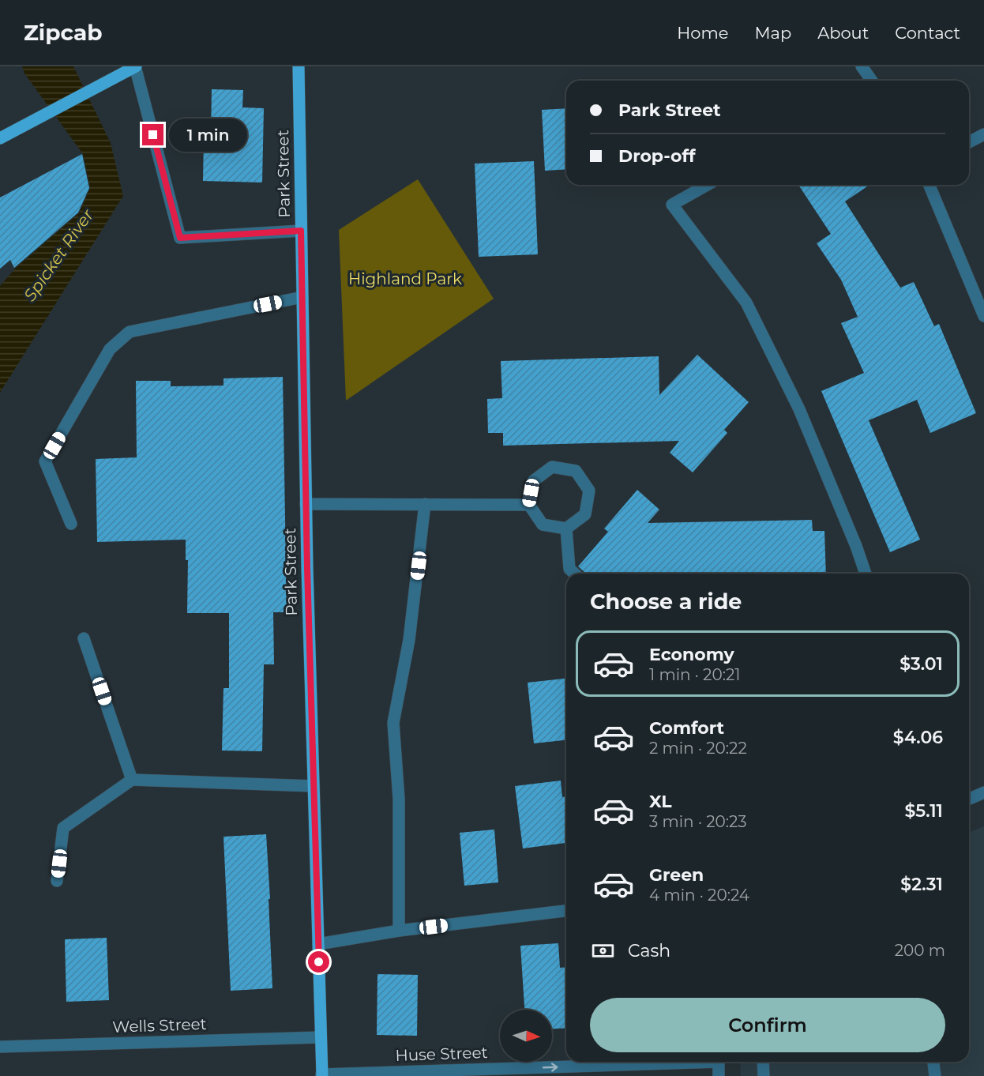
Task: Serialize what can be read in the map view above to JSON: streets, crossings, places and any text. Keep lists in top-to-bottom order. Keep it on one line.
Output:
{"streets":{"main road":["Park Street"],"street":["Wells Street","Huse Street"]},"crossings":[["Park Street","Wells Street"],["Park Street","Huse Street"]],"one_way":["Huse Street"],"water":["Spicket River"],"parks":["Highland Park"],"north":"right","page":{"header":"Zipcab","nav":["Home","Map","About","Contact"],"banner":["Park Street","Drop-off"],"bubble":"1 min","heading":"Choose a ride","list":[{"name":"Economy","note":"1 min · 20:21","value":"$3.01"},{"name":"Comfort","note":"2 min · 20:22","value":"$4.06"},{"name":"XL","note":"3 min · 20:23","value":"$5.11"},{"name":"Green","note":"4 min · 20:24","value":"$2.31"}],"pay":["Cash","200 m"],"buttons":"Confirm"}}
